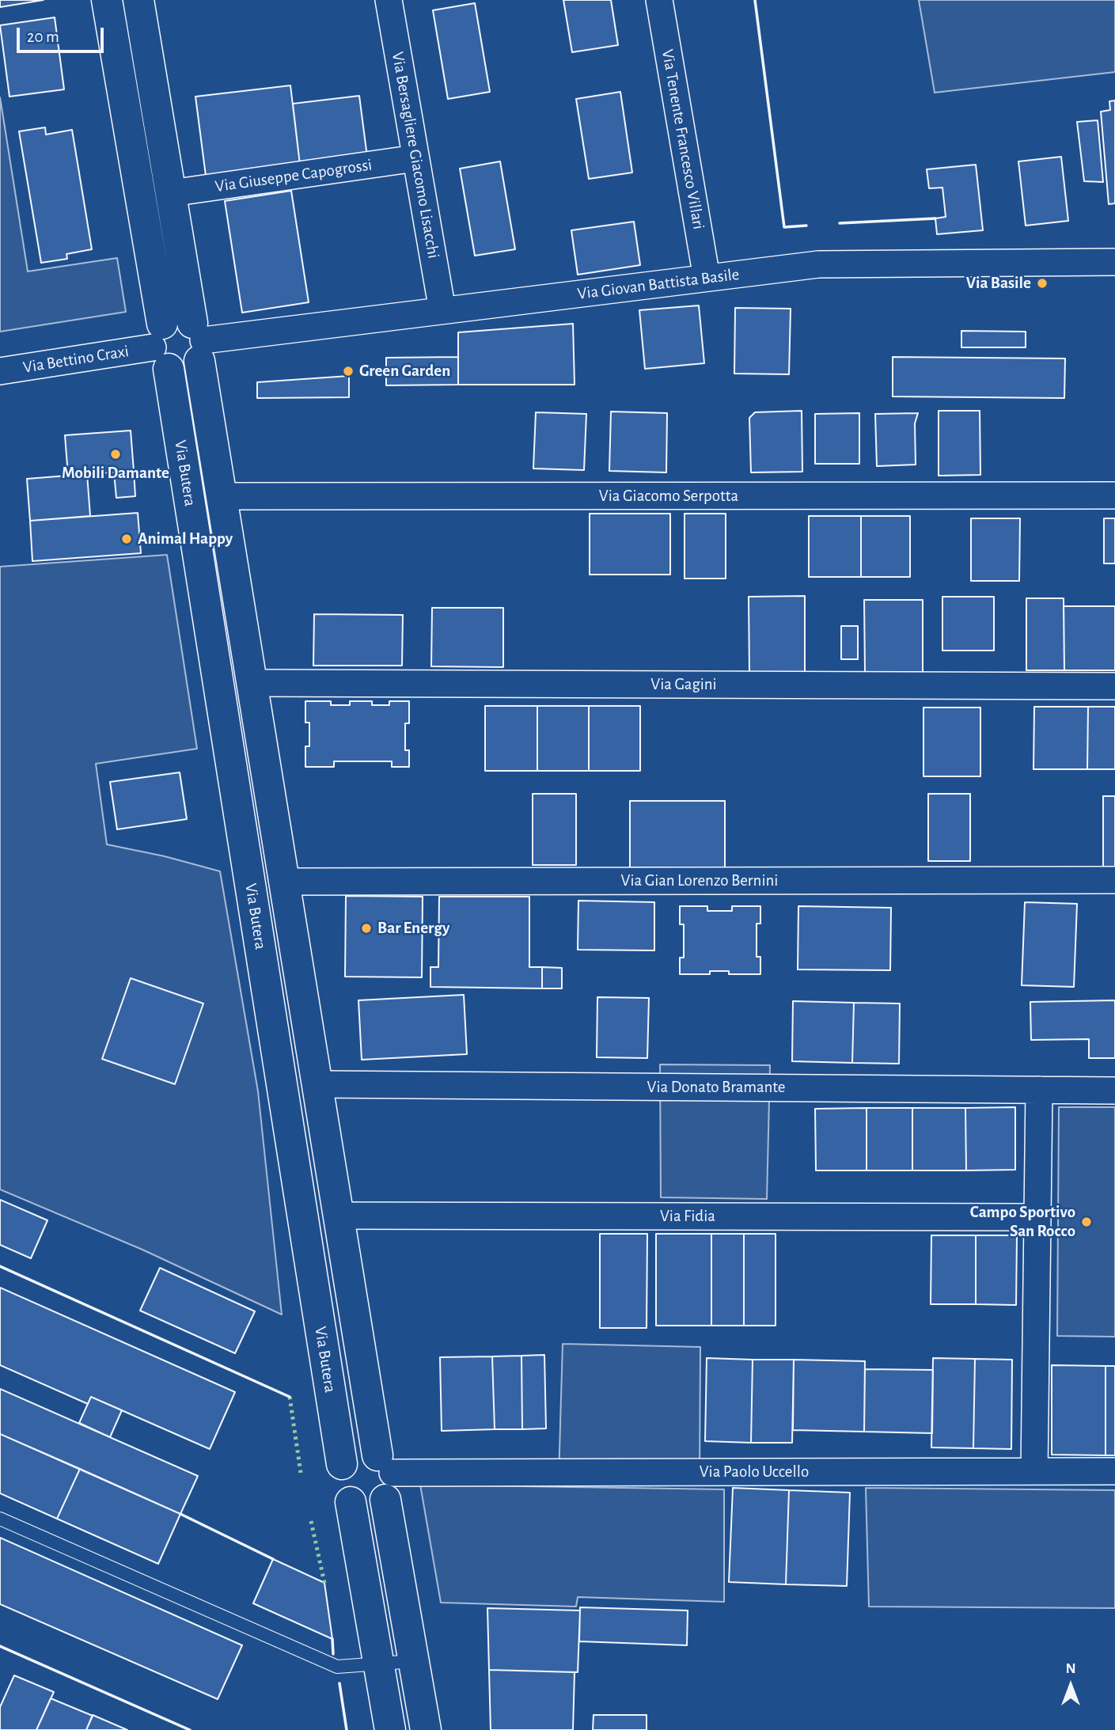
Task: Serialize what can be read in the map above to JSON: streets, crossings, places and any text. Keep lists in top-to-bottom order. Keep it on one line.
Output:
{"streets":{"main road":["Via Butera"],"street":["Via Tenente Francesco Villari","Via Bersagliere Giacomo Lisacchi","Via Giuseppe Capogrossi","Via Giovan Battista Basile","Via Bettino Craxi","Via Giacomo Serpotta","Via Gagini","Via Gian Lorenzo Bernini","Via Donato Bramante","Via Fidia","Via Paolo Uccello"]},"crossings":[["Via Tenente Francesco Villari","Via Giovan Battista Basile"],["Via Bersagliere Giacomo Lisacchi","Via Giuseppe Capogrossi"],["Via Bersagliere Giacomo Lisacchi","Via Giovan Battista Basile"],["Via Giuseppe Capogrossi","Via Butera"],["Via Giovan Battista Basile","Via Butera"],["Via Bettino Craxi","Via Butera"],["Via Butera","Via Giacomo Serpotta"],["Via Butera","Via Gagini"],["Via Butera","Via Gian Lorenzo Bernini"],["Via Butera","Via Donato Bramante"],["Via Butera","Via Fidia"],["Via Butera","Via Paolo Uccello"]],"places":["Via Basile","Green Garden","Mobili Damante","Animal Happy","Bar Energy","Campo Sportivo San Rocco"],"scale_bar":"20 m","north":"top"}
